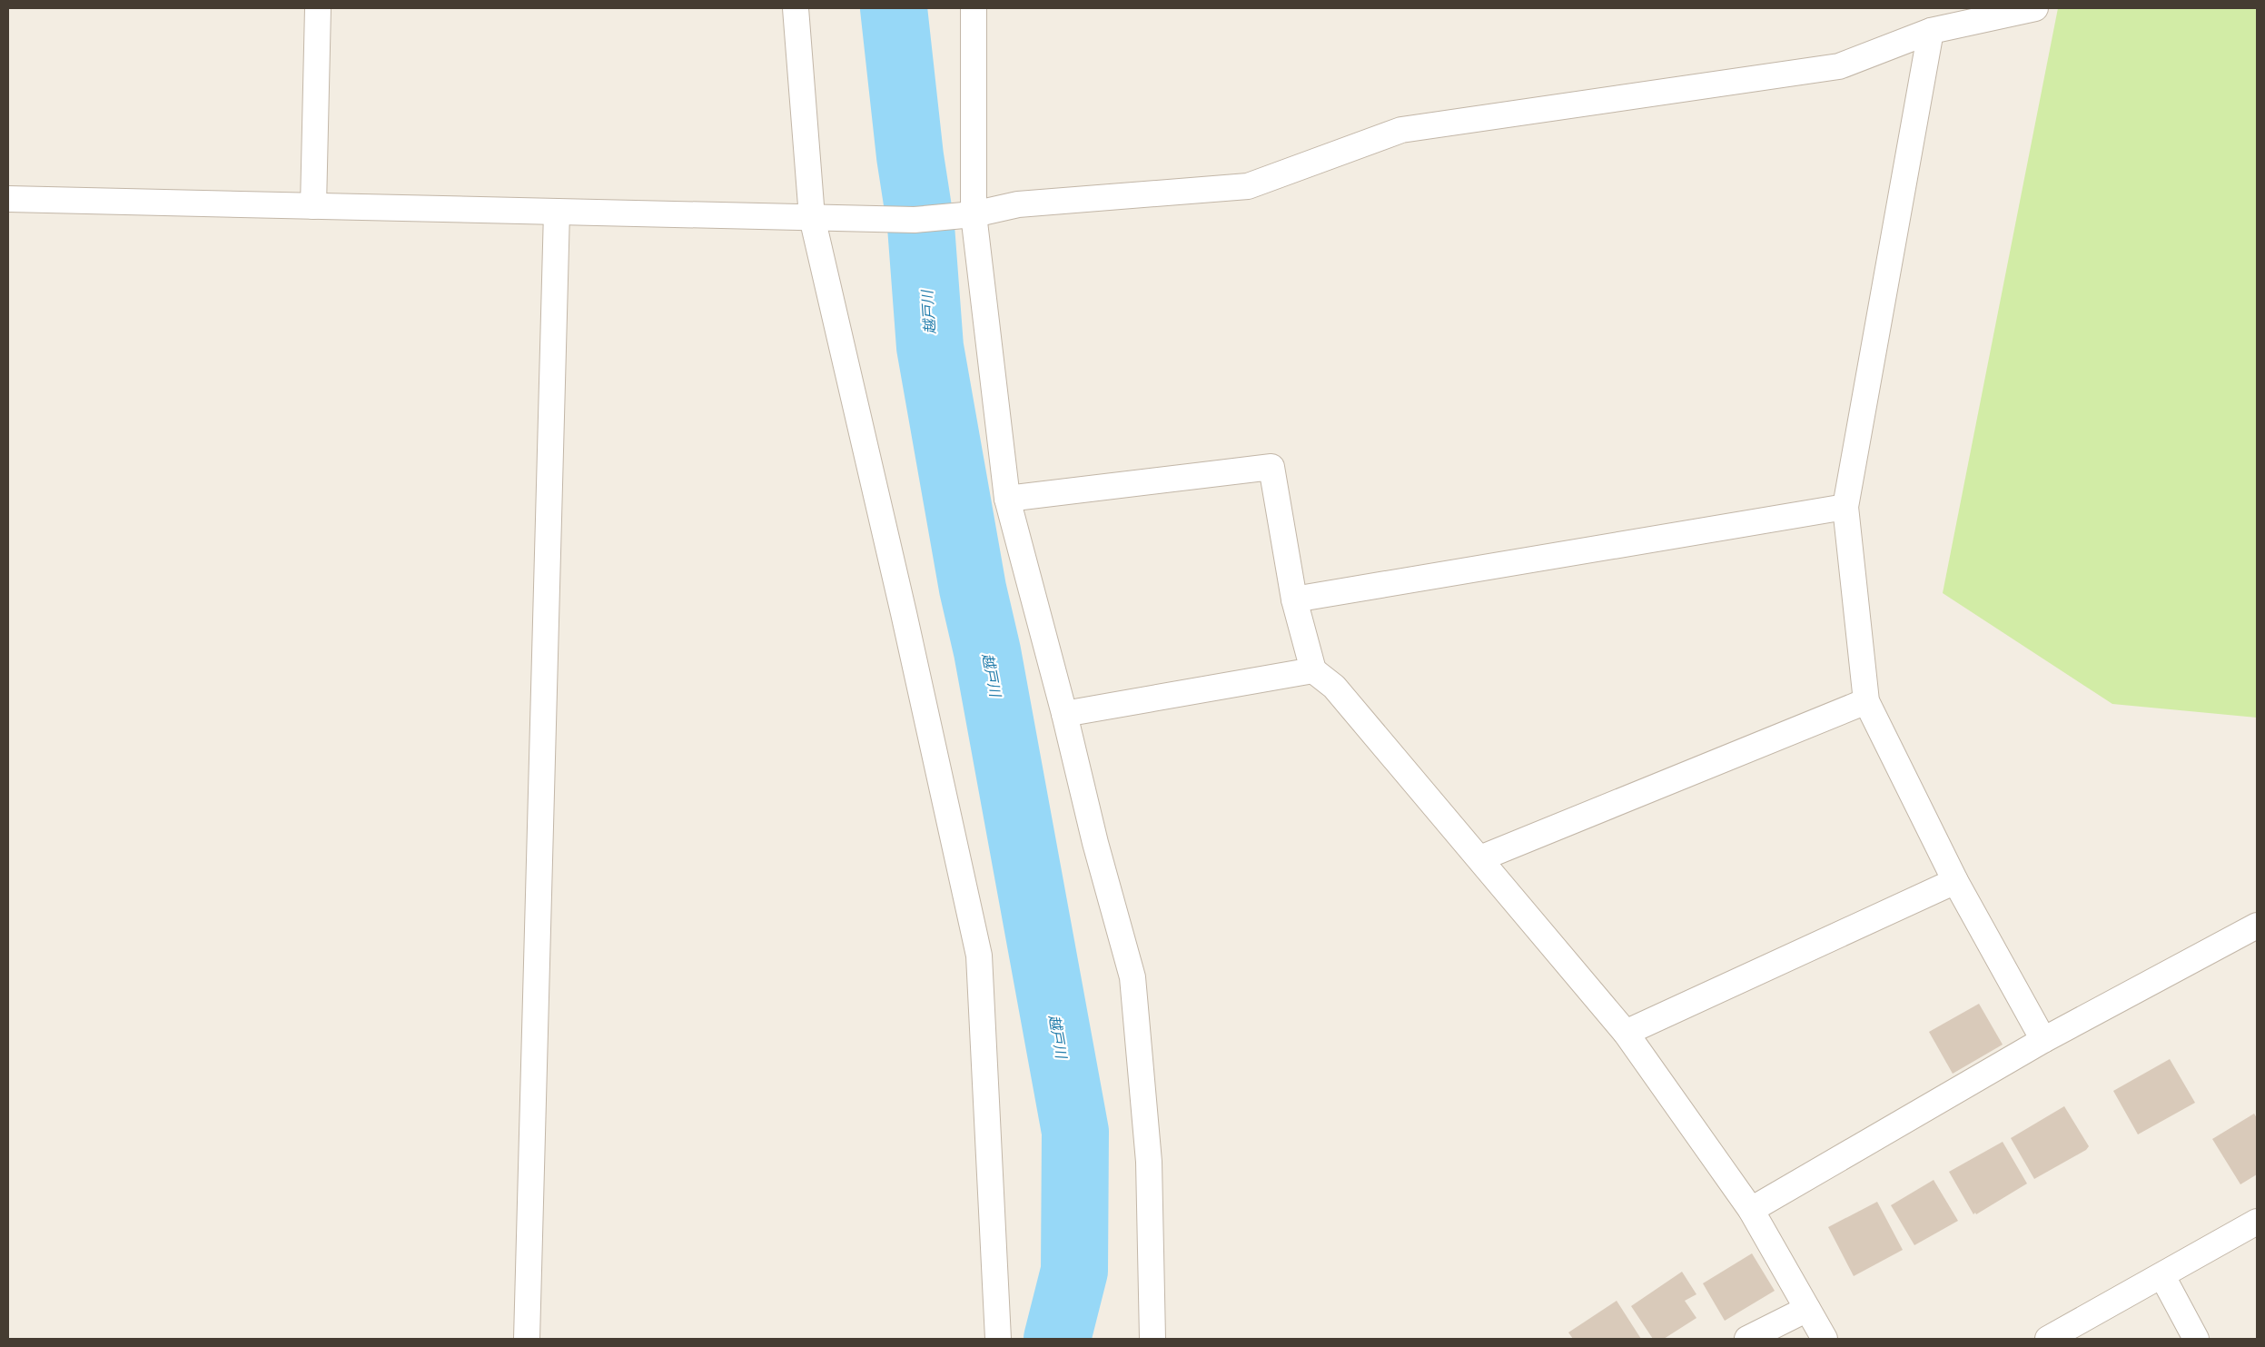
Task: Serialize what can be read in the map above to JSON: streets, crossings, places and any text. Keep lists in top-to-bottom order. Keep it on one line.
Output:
{"water":["越戸川"]}
